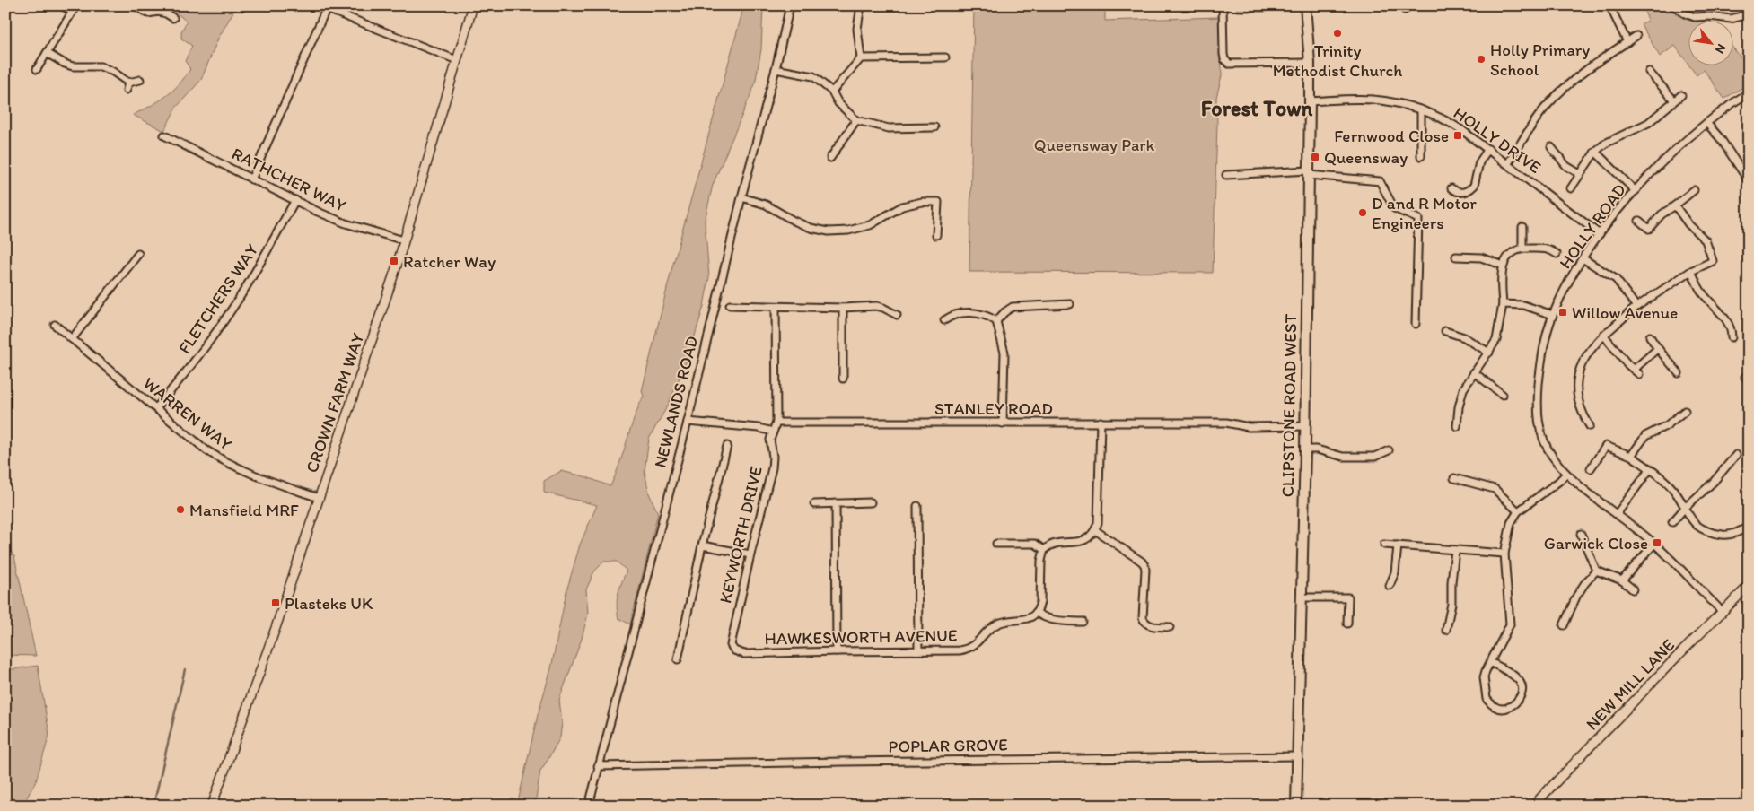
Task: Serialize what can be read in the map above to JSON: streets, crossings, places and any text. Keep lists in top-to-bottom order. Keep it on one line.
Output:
{"streets":{"main road":["CLIPSTONE ROAD WEST"],"street":["HOLLY DRIVE","RATHCHER WAY","HOLLY ROAD","FLETCHERS WAY","NEWLANDS ROAD","CROWN FARM WAY","STANLEY ROAD","WARREN WAY","KEYWORTH DRIVE","HAWKESWORTH AVENUE","NEW MILL LANE","POPLAR GROVE"]},"crossings":[["HOLLY DRIVE","HOLLY ROAD"],["HOLLY DRIVE","CLIPSTONE ROAD WEST"],["RATHCHER WAY","FLETCHERS WAY"],["RATHCHER WAY","CROWN FARM WAY"],["HOLLY ROAD","NEW MILL LANE"],["FLETCHERS WAY","WARREN WAY"],["NEWLANDS ROAD","POPLAR GROVE"],["CROWN FARM WAY","WARREN WAY"],["CLIPSTONE ROAD WEST","STANLEY ROAD"],["CLIPSTONE ROAD WEST","POPLAR GROVE"],["KEYWORTH DRIVE","HAWKESWORTH AVENUE"]],"districts":["Forest Town"],"parks":["Queensway Park"],"places":{"other":["Trinity Methodist Church","Holly Primary School","D and R Motor Engineers","Mansfield MRF"],"transit":["Fernwood Close","Queensway","Ratcher Way","Willow Avenue","Garwick Close","Plasteks UK"]},"north":"bottom right"}
